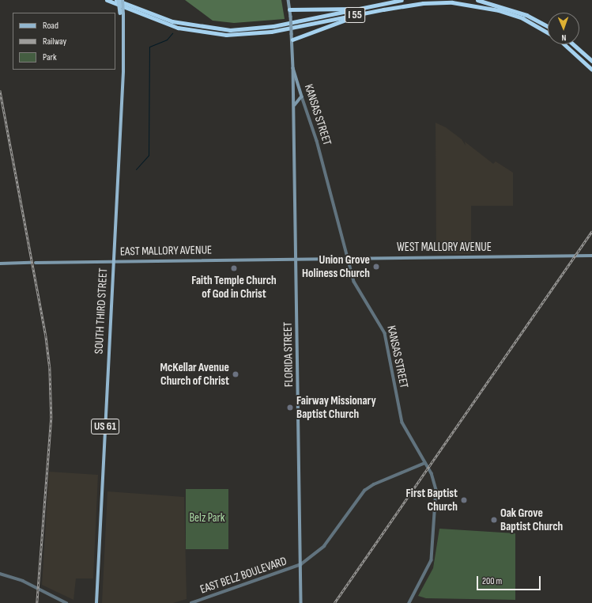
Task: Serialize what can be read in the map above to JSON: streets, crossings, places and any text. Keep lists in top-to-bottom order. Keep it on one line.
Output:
{"streets":{"highway":["I 55","SOUTH THIRD STREET","US 61"],"main road":["KANSAS STREET","WEST MALLORY AVENUE","EAST MALLORY AVENUE","FLORIDA STREET"],"street":["EAST BELZ BOULEVARD"]},"crossings":[["KANSAS STREET","WEST MALLORY AVENUE"],["KANSAS STREET","FLORIDA STREET"],["KANSAS STREET","EAST BELZ BOULEVARD"],["WEST MALLORY AVENUE","EAST MALLORY AVENUE"],["WEST MALLORY AVENUE","FLORIDA STREET"],["EAST MALLORY AVENUE","SOUTH THIRD STREET"],["EAST MALLORY AVENUE","FLORIDA STREET"],["FLORIDA STREET","EAST BELZ BOULEVARD"]],"parks":["Belz Park"],"places":["Union Grove Holiness Church","Faith Temple Church of God in Christ","McKellar Avenue Church of Christ","Fairway Missionary Baptist Church","First Baptist Church","Oak Grove Baptist Church"],"legend":["Road","Railway","Park"],"scale_bar":"200 m","north":"bottom"}
